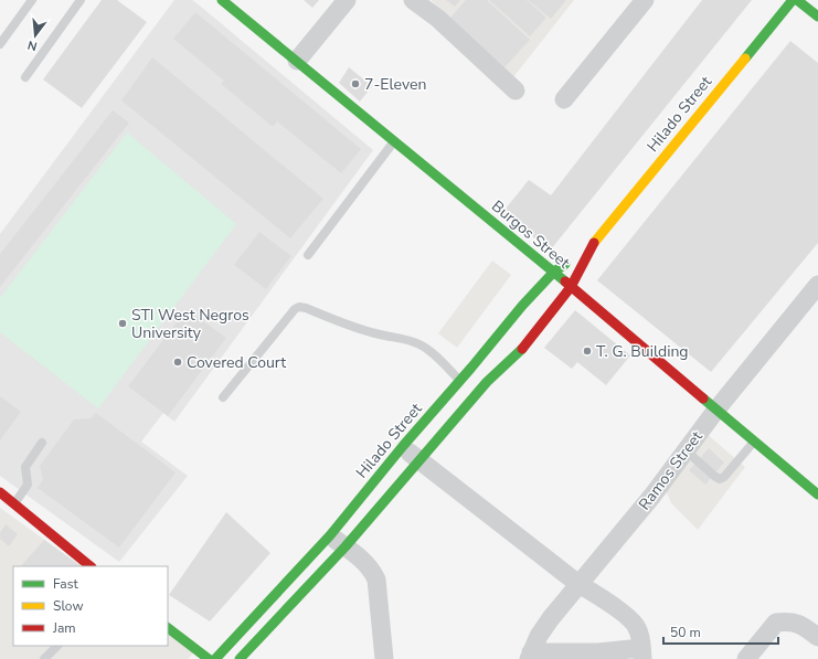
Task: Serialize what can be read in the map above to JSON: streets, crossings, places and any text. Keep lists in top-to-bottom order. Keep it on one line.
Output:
{"streets":{"main road":["Hilado Street","Burgos Street"],"street":["Ramos Street"]},"crossings":[["Hilado Street","Burgos Street"],["Burgos Street","Ramos Street"]],"places":["7-Eleven","STI West Negros University","T. G. Building","Covered Court"],"legend":["Fast","Slow","Jam"],"scale_bar":"50 m","north":"bottom"}
